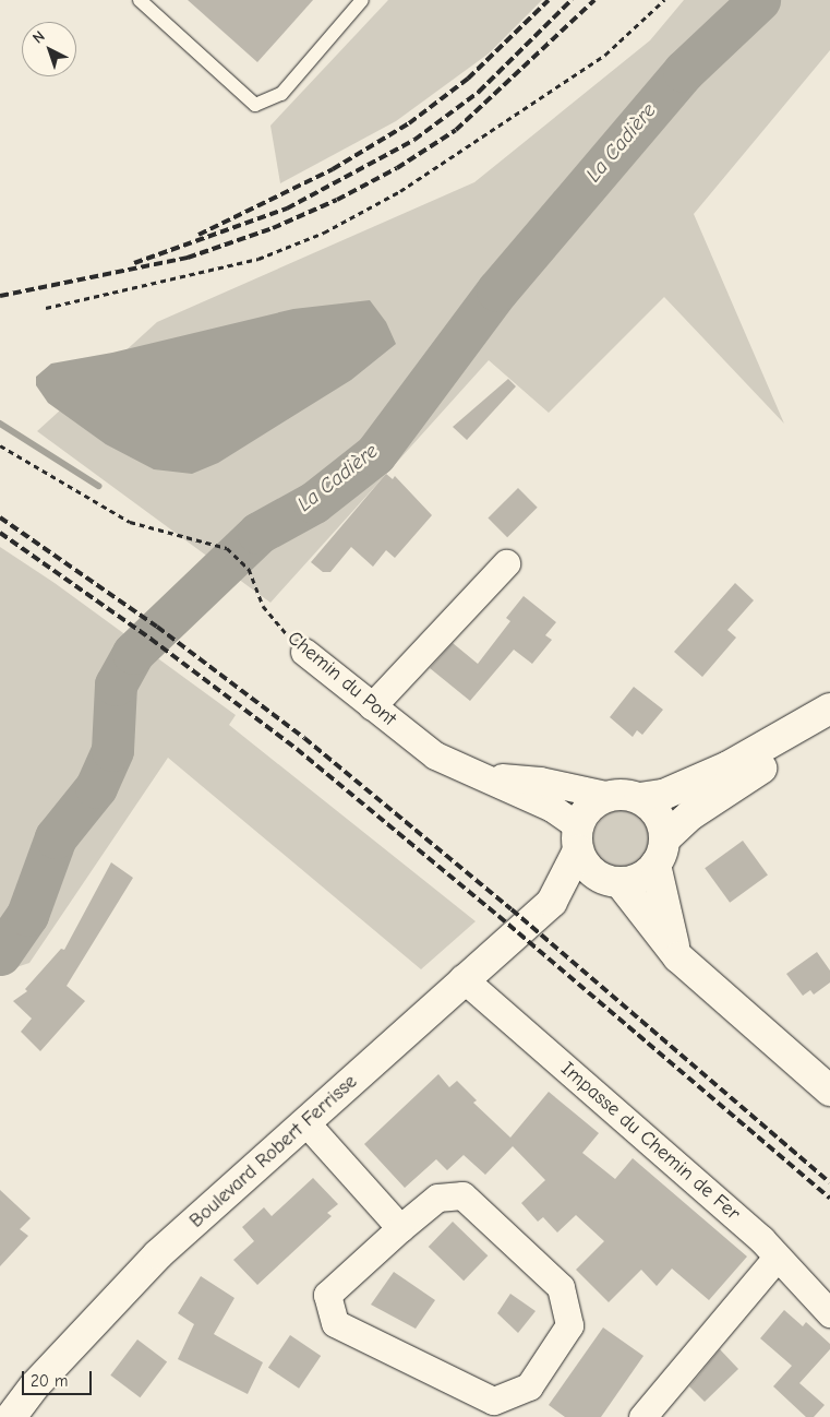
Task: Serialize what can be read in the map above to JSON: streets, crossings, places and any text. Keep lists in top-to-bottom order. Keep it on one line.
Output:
{"streets":{"street":["Chemin du Pont","Impasse du Chemin de Fer","Boulevard Robert Ferrisse"]},"crossings":[["Chemin du Pont","Boulevard Robert Ferrisse"],["Impasse du Chemin de Fer","Boulevard Robert Ferrisse"]],"water":["La Cadière"],"scale_bar":"20 m","north":"top left"}
